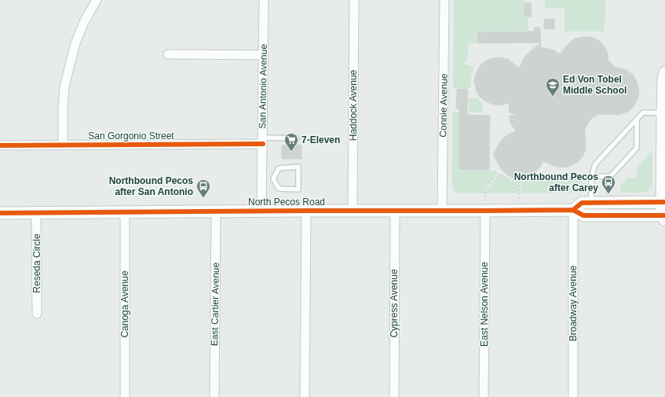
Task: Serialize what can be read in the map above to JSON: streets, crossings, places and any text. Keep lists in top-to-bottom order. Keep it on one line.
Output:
{"streets":{"main road":["North Pecos Road"],"street":["San Antonio Avenue","Haddock Avenue","Connie Avenue","San Gorgonio Street","Reseda Circle","Cypress Avenue","Broadway Avenue","Canoga Avenue","East Cartier Avenue","East Nelson Avenue"]},"crossings":[["San Antonio Avenue","San Gorgonio Street"],["San Antonio Avenue","North Pecos Road"],["Haddock Avenue","North Pecos Road"],["Connie Avenue","North Pecos Road"],["North Pecos Road","Reseda Circle"],["North Pecos Road","Cypress Avenue"],["North Pecos Road","Broadway Avenue"],["North Pecos Road","Canoga Avenue"],["North Pecos Road","East Cartier Avenue"],["North Pecos Road","East Nelson Avenue"]],"places":{"school or university":["Ed Von Tobel Middle School"],"supermarket":["7-Eleven"],"bus stop":["Northbound Pecos after Carey","Northbound Pecos after San Antonio"]}}
